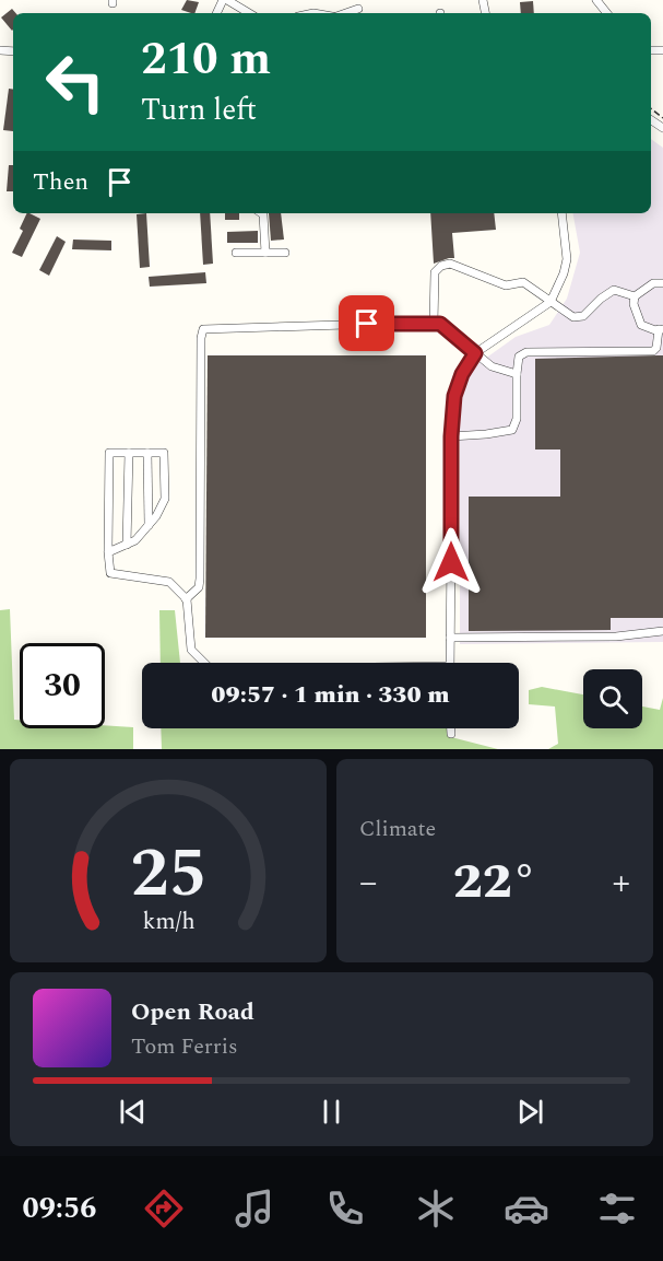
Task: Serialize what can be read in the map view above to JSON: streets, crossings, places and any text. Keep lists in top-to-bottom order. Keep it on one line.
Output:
{"page":{"turn":["210 m","Turn left"],"then":"Then","limit":"30","trip":"09:57 · 1 min · 330 m","tile":"Climate","heat":["−","22°","+"],"song":["Open Road","Tom Ferris"],"tabs":"09:56","gauge":["25","km/h"]}}
